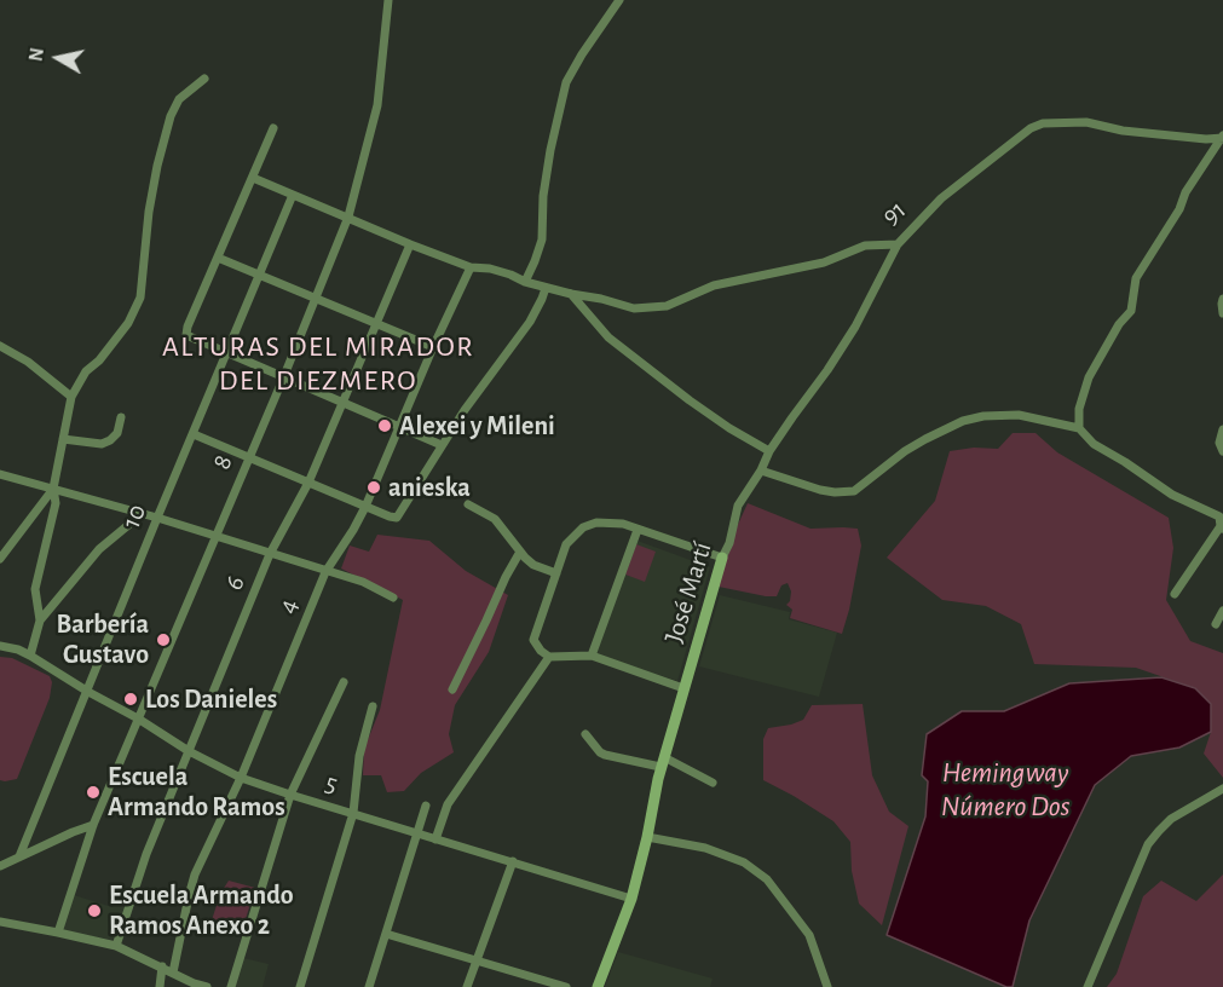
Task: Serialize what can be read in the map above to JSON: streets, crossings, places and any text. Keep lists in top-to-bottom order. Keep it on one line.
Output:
{"streets":{"street":["91","8","10","6","José Martí","4","5"]},"crossings":[["91","8"],["91","10"],["91","6"],["91","José Martí"],["91","4"],["8","5"],["10","5"],["6","5"],["José Martí","5"],["4","5"]],"districts":["ALTURAS DEL MIRADOR DEL DIEZMERO"],"water":["Hemingway Número Dos"],"places":["Alexei y Mileni","anieska","Barbería Gustavo","Los Danieles","Escuela Armando Ramos","Escuela Armando Ramos Anexo 2"],"north":"left"}
